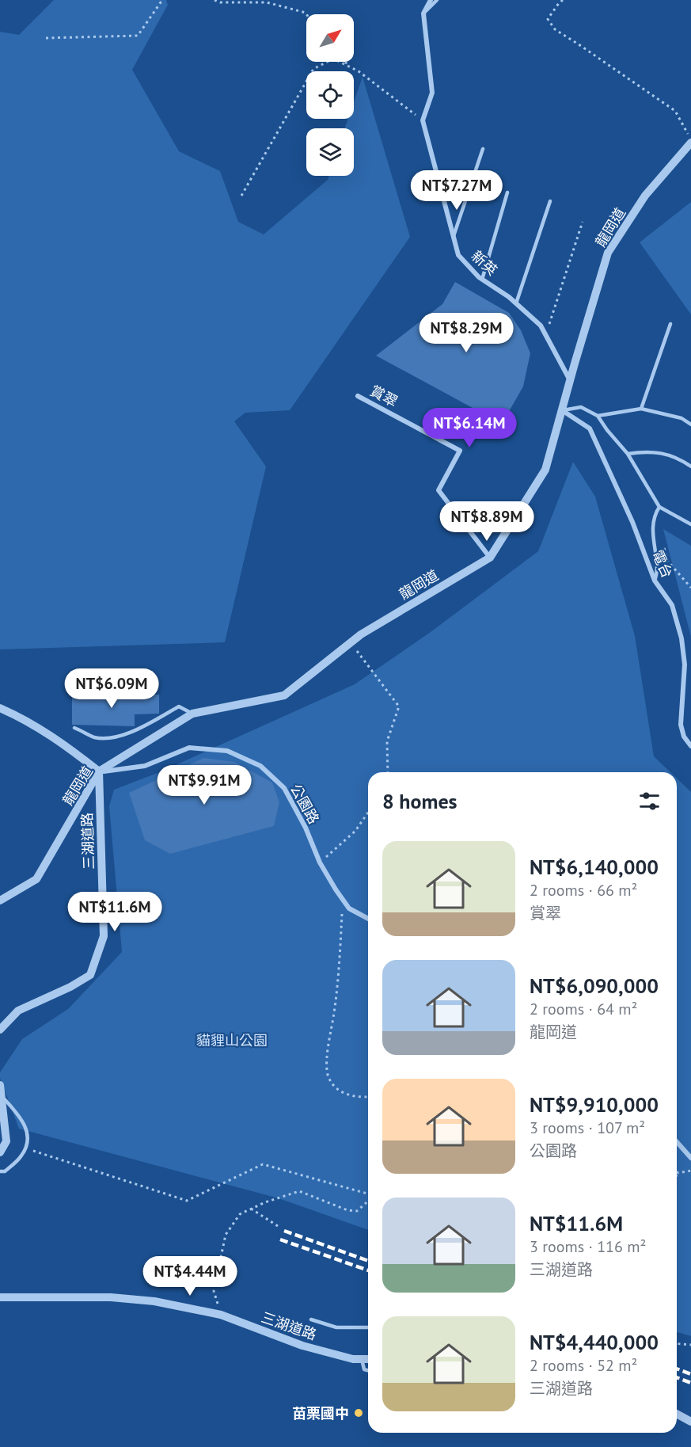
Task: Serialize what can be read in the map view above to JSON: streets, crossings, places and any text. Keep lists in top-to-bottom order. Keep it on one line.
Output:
{"streets":{"street":["龍岡道","新英","賞翠","電台","公園路","三湖道路"]},"crossings":[["龍岡道","新英"],["龍岡道","賞翠"],["龍岡道","電台"],["龍岡道","公園路"],["龍岡道","三湖道路"],["公園路","三湖道路"]],"parks":["貓貍山公園"],"places":["苗栗國中"],"north":"top right","page":{"price":["NT$7.27M","NT$8.29M","NT$6.14M","NT$8.89M","NT$6.09M","NT$9.91M","NT$11.6M","NT$4.44M"],"heading":"8 homes","list":[{"name":"NT$6,140,000","note":"2 rooms · 66 m² · 賞翠"},{"name":"NT$6,090,000","note":"2 rooms · 64 m² · 龍岡道"},{"name":"NT$9,910,000","note":"3 rooms · 107 m² · 公園路"},{"name":"NT$11.6M","note":"3 rooms · 116 m² · 三湖道路"},{"name":"NT$4,440,000","note":"2 rooms · 52 m² · 三湖道路"}]}}
